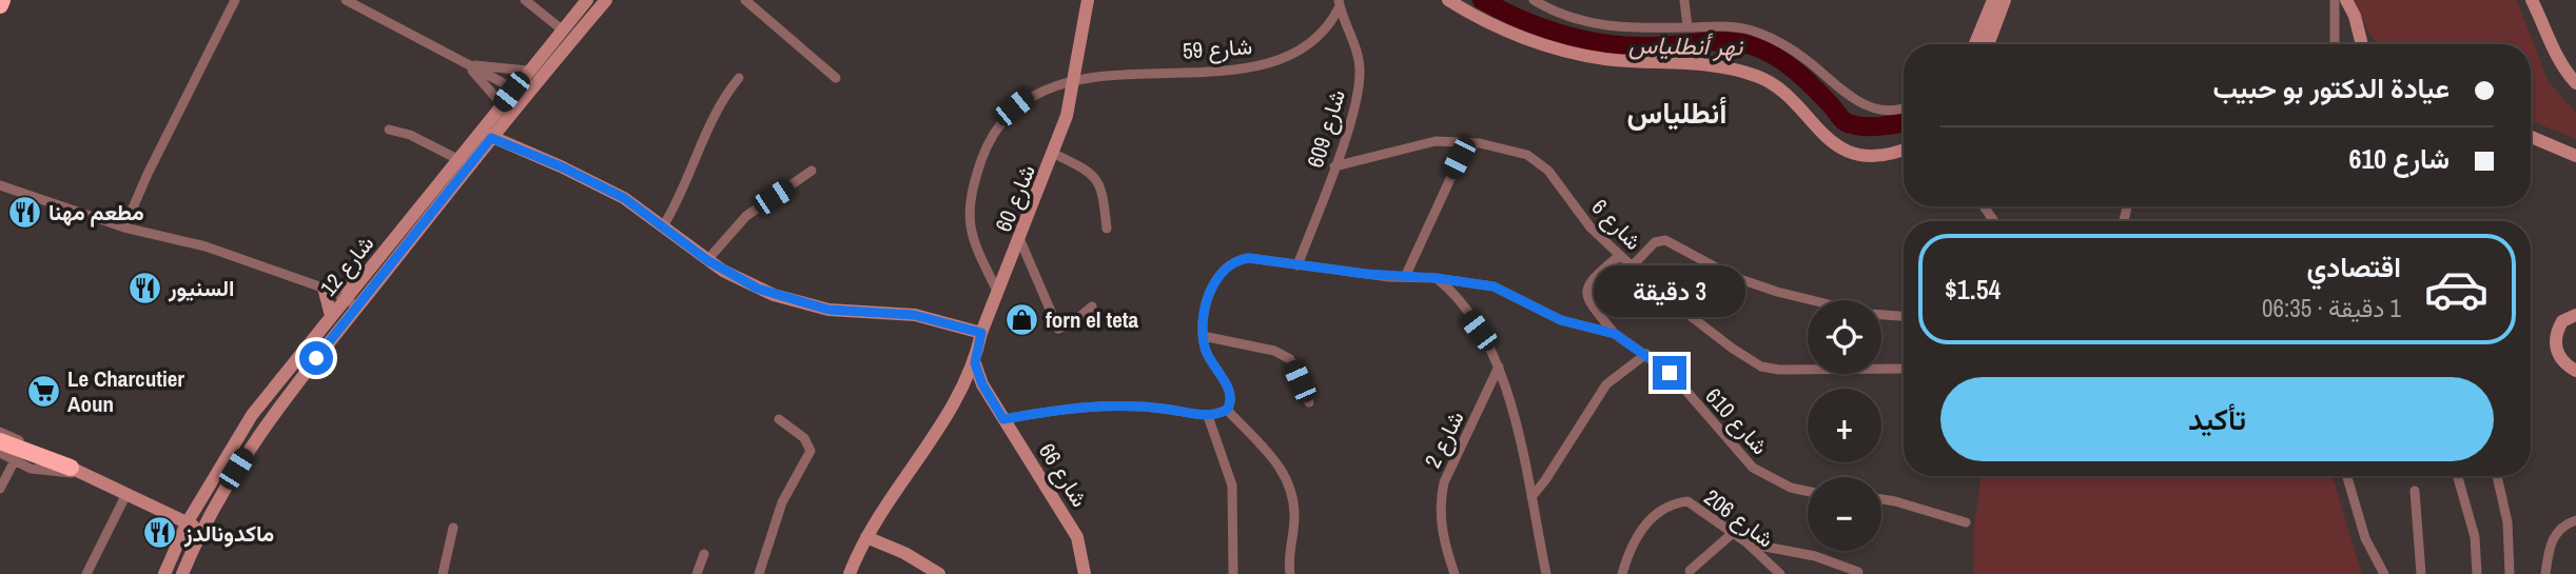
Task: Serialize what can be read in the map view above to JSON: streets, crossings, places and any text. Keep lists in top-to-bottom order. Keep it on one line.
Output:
{"streets":{"street":["شارع 59","شارع 609","شارع 60","شارع 6","شارع 12","شارع 610","شارع 2","شارع 66","شارع 206"]},"crossings":[["شارع 59","شارع 609"],["شارع 59","شارع 60"],["شارع 609","شارع 6"],["شارع 60","شارع 66"]],"districts":["أنطلياس"],"water":["نهر أنطلياس"],"places":{"restaurant":["مطعم مهنا","السنيور","ماكدونالدز"],"shop":["forn el teta"],"supermarket":["Le Charcutier Aoun"]},"page":{"banner":["عيادة الدكتور بو حبيب","شارع 610"],"list":[{"name":"اقتصادي","note":"1 دقيقة · 06:35","value":"$1.54"}],"bubble":"3 دقيقة","map_buttons":["+","−"],"buttons":"تأكيد"}}
